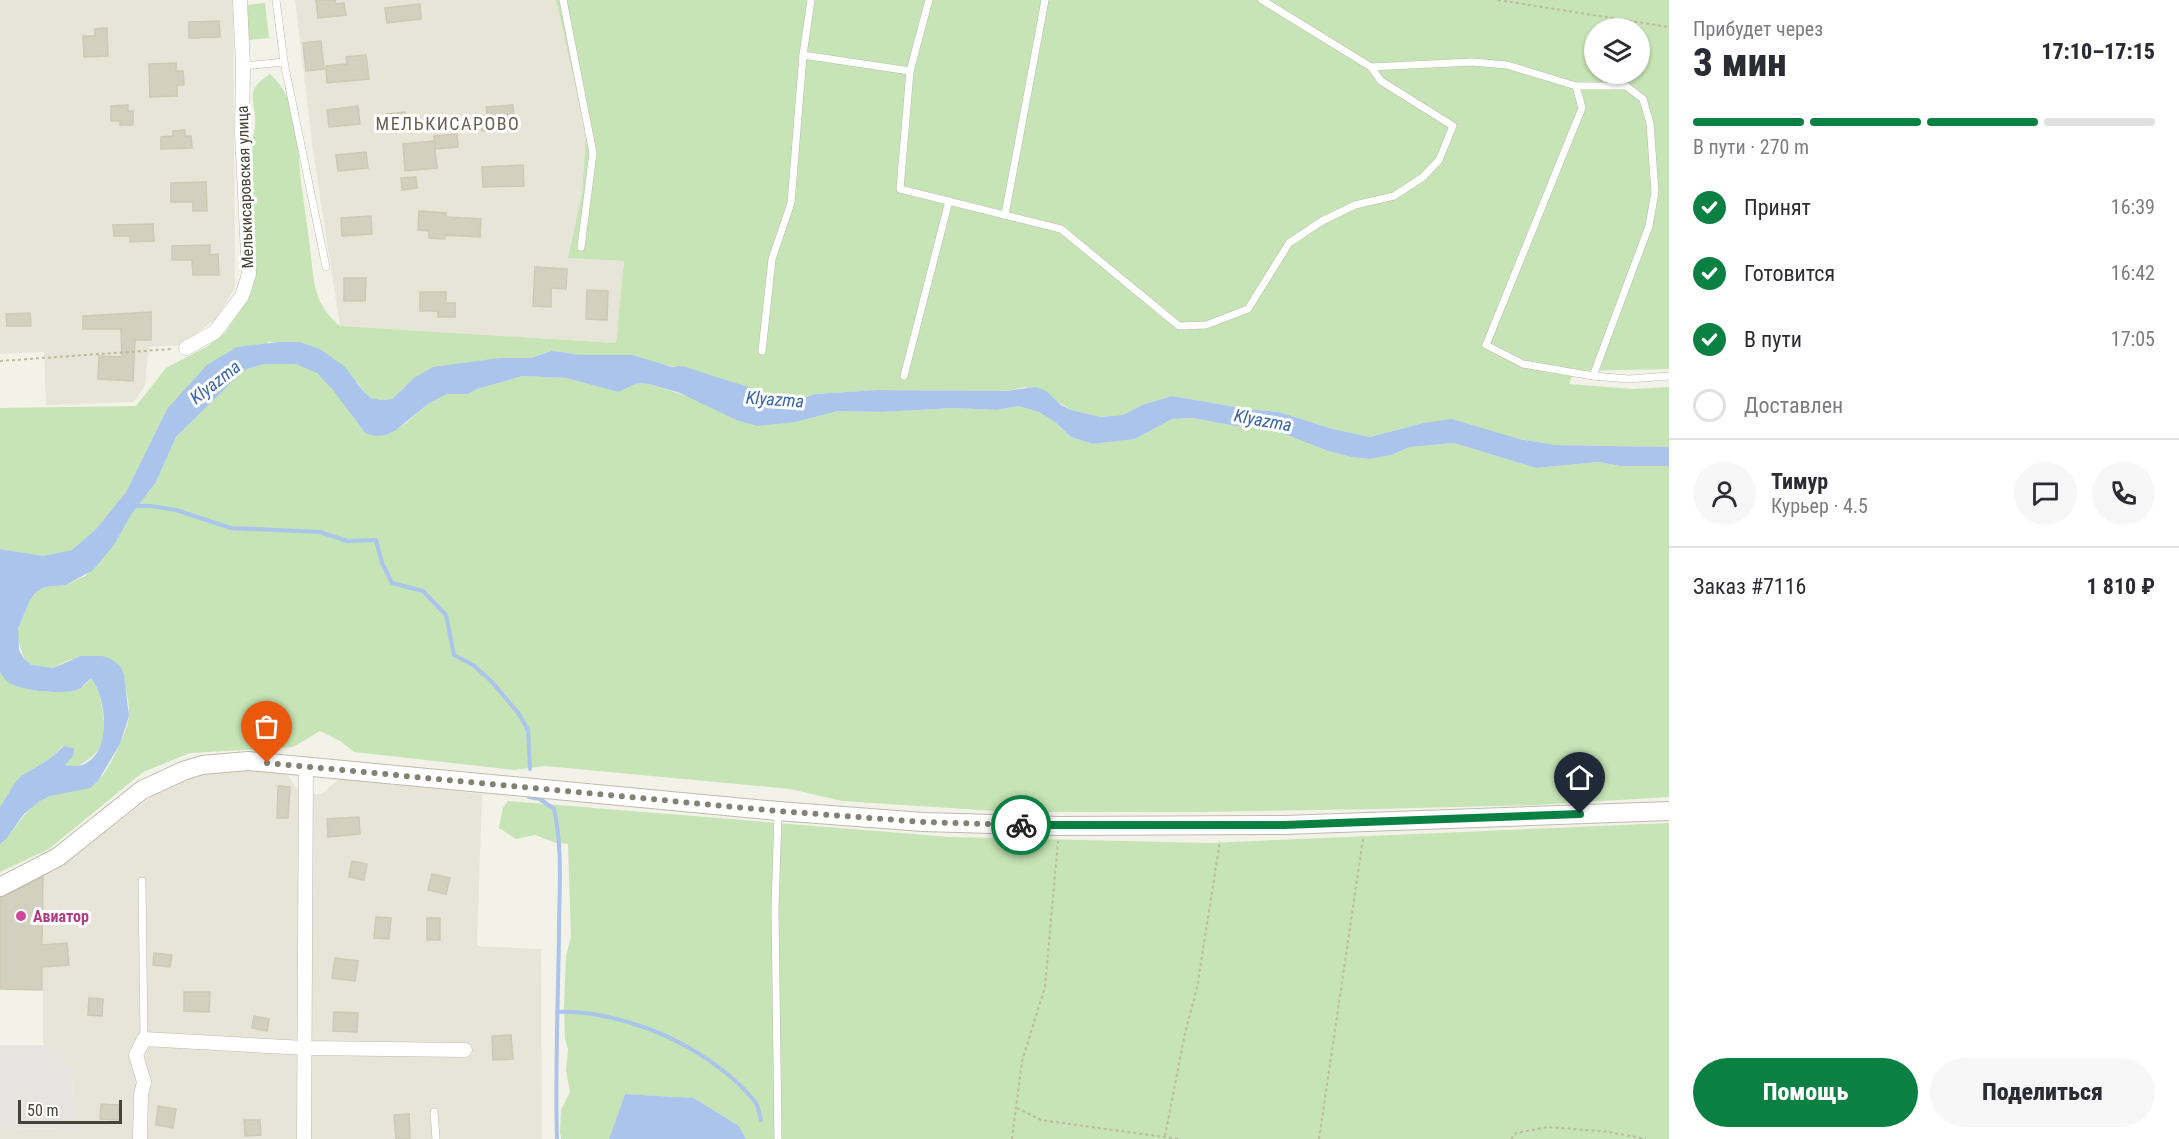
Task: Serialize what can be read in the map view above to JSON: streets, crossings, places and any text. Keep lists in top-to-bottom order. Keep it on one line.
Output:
{"streets":{"street":["Мелькисаровская улица"]},"districts":["МЕЛЬКИСАРОВО"],"water":["Klyazma"],"places":["Авиатор"],"scale_bar":"50 m","page":{"heading":["3 мин","Прибудет через","17:10–17:15"],"panel":["Тимур","Курьер · 4.5","Заказ #7116","1 810 ₽"],"bar":"В пути · 270 m","list":[["Принят","16:39"],["Готовится","16:42"],["В пути","17:05"],"Доставлен"],"buttons":["Помощь","Поделиться"],"scale":"50 m"}}
